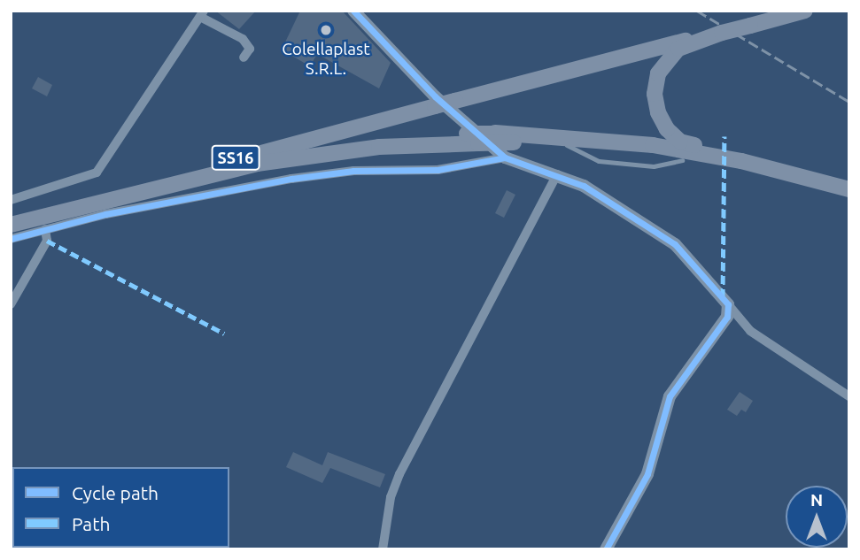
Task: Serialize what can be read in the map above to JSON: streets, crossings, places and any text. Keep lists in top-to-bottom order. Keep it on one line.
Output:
{"streets":{"highway":["SS16"]},"places":["Colellaplast S.R.L."],"legend":["Cycle path","Path"],"north":"top"}
